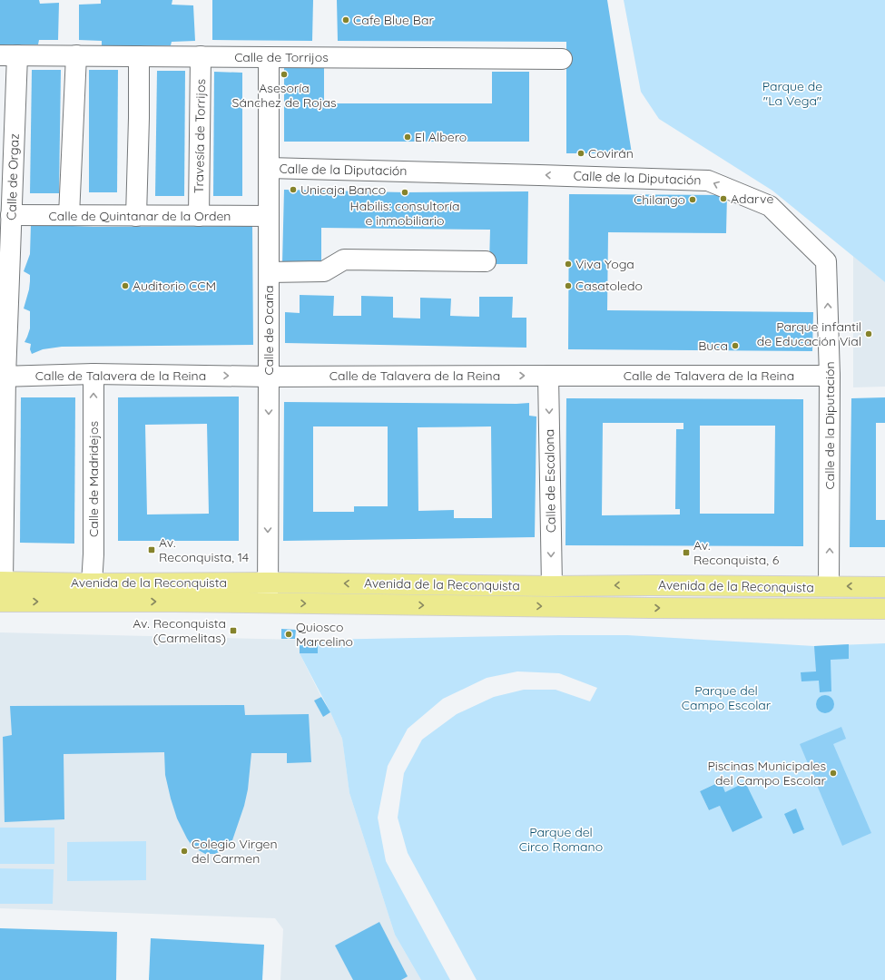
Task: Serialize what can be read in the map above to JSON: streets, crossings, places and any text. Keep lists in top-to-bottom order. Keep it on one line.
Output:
{"streets":{"main road":["Avenida de la Reconquista"],"street":["Calle de Torrijos","Travesía de Torrijos","Calle de la Diputación","Calle de Orgaz","Calle de Quintanar de la Orden","Calle de Ocaña","Calle de Talavera de la Reina","Calle de Madridejos","Calle de Escalona"]},"crossings":[["Calle de Torrijos","Travesía de Torrijos"],["Calle de Torrijos","Calle de Orgaz"],["Calle de Torrijos","Calle de Ocaña"],["Travesía de Torrijos","Calle de Quintanar de la Orden"],["Calle de la Diputación","Calle de Ocaña"],["Calle de la Diputación","Calle de Talavera de la Reina"],["Calle de la Diputación","Avenida de la Reconquista"],["Calle de Orgaz","Calle de Quintanar de la Orden"],["Calle de Orgaz","Calle de Talavera de la Reina"],["Calle de Orgaz","Avenida de la Reconquista"],["Calle de Quintanar de la Orden","Calle de Ocaña"],["Calle de Ocaña","Calle de Talavera de la Reina"],["Calle de Ocaña","Avenida de la Reconquista"],["Calle de Talavera de la Reina","Calle de Madridejos"],["Calle de Talavera de la Reina","Calle de Escalona"],["Calle de Madridejos","Avenida de la Reconquista"],["Calle de Escalona","Avenida de la Reconquista"]],"one_way":["Calle de Ocaña","Calle de Madridejos","Calle de Escalona"],"parks":["Parque de \"La Vega\"","Parque del Campo Escolar","Parque del Circo Romano"],"places":{"other":["Cafe Blue Bar","Asesoría Sánchez de Rojas","El Albero","Covirán","Unicaja Banco","Habilis: consultoría e inmobiliario","Adarve","Chilango","Viva Yoga","Auditorio CCM","Casatoledo","Parque infantil de Educación Vial","Buca","Quiosco Marcelino","Piscinas Municipales del Campo Escolar","Colegio Virgen del Carmen"],"transit":["Av. Reconquista, 14","Av. Reconquista, 6","Av. Reconquista (Carmelitas)"]}}
